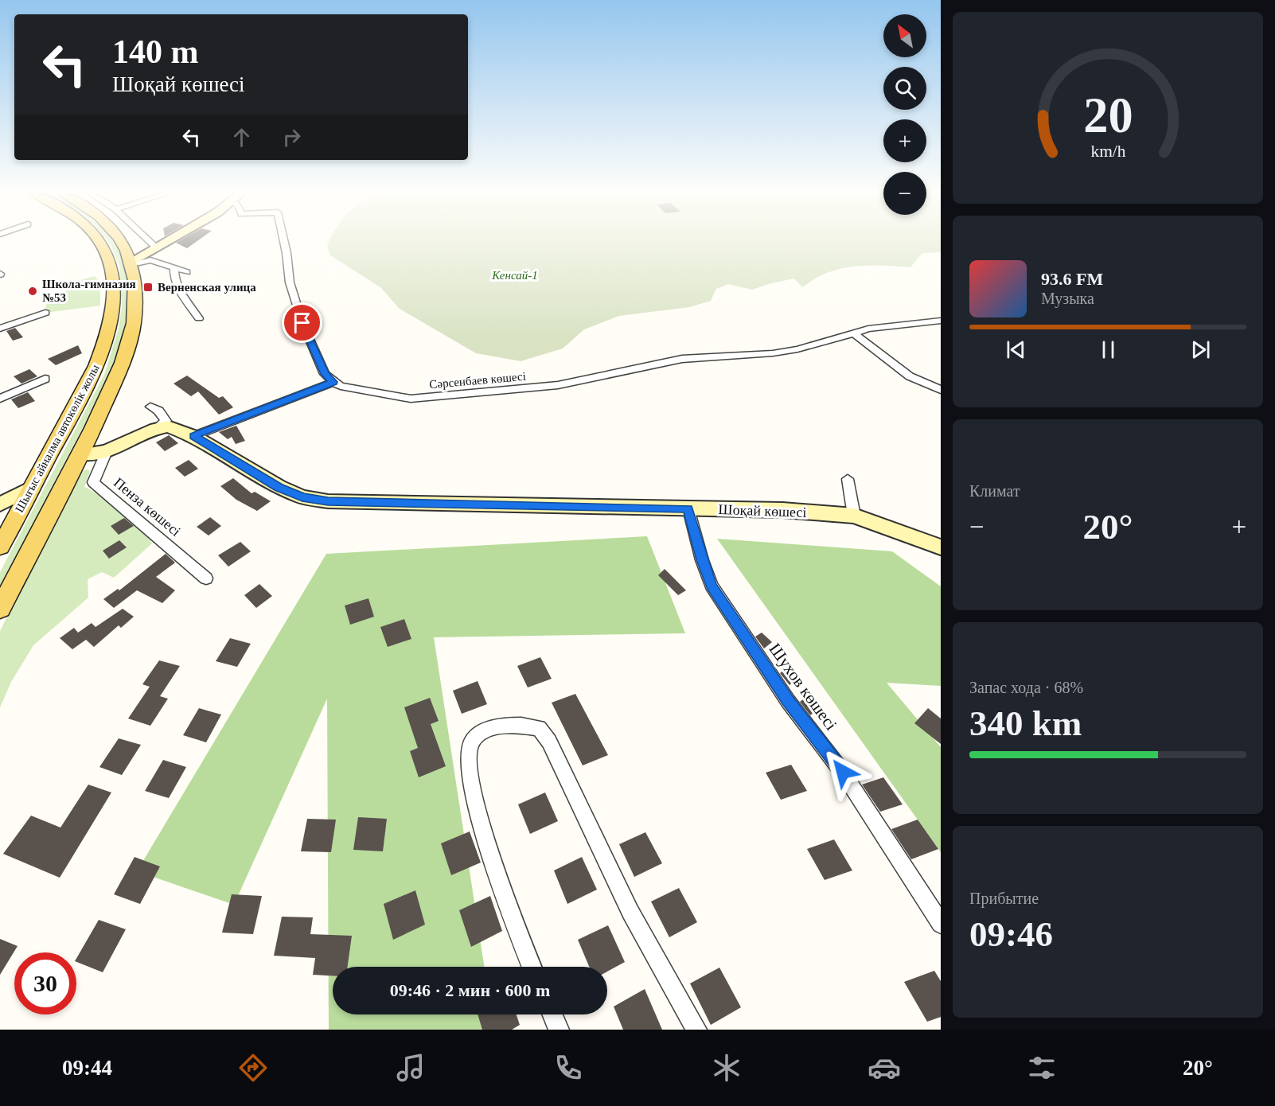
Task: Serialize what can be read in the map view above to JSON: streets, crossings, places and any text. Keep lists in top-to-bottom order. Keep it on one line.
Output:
{"streets":{"main road":["Шығыс айналма автокөлік жолы"],"street":["Сәрсенбаев көшесі","Пенза көшесі","Шоқай көшесі","Шухов көшесі"]},"crossings":[["Шоқай көшесі","Шухов көшесі"]],"parks":["Кенсай-1"],"places":{"transit":["Верненская улица"],"other":["Школа-гимназия №53"]},"north":"top left","page":{"map_buttons":["+","−"],"turn":["140 m","Шоқай көшесі"],"song":["93.6 FM","Музыка"],"tile":["Климат",["Запас хода · 68%","340 km"],["Прибытие","09:46"]],"heat":["−","20°","+"],"limit":"30","trip":"09:46 · 2 мин · 600 m","tabs":["09:44","20°"],"gauge":["20","km/h"]}}
